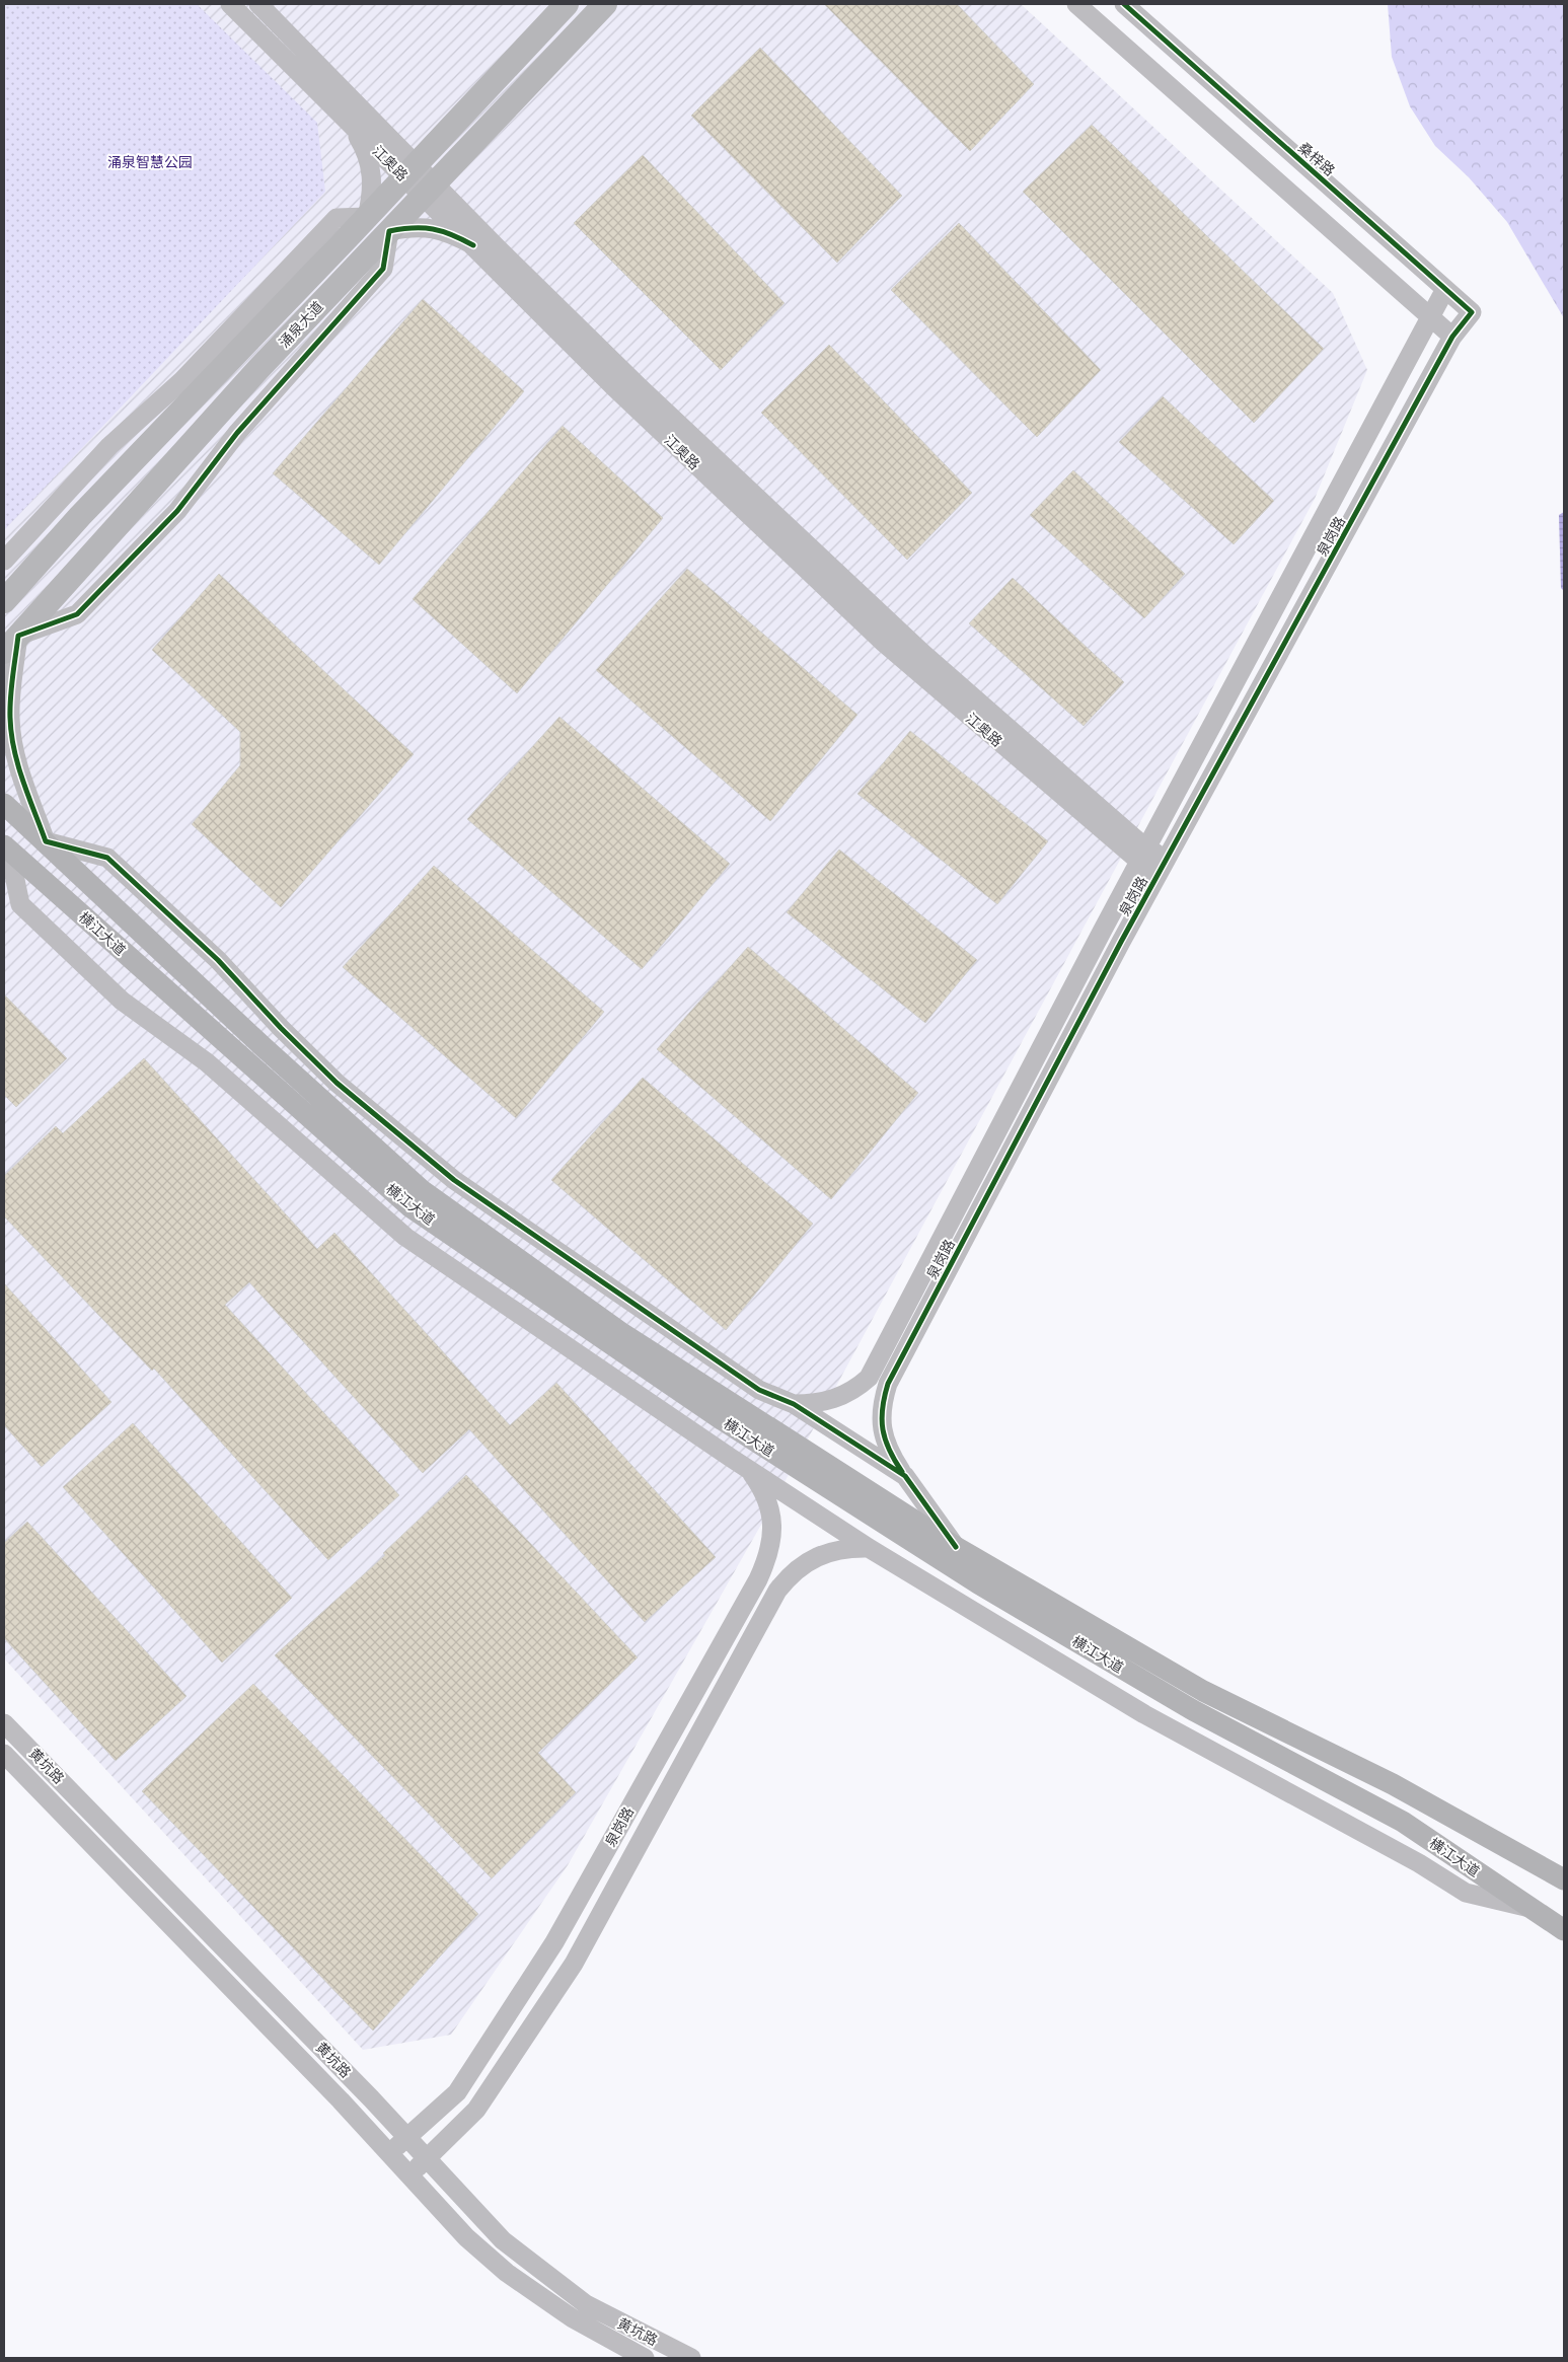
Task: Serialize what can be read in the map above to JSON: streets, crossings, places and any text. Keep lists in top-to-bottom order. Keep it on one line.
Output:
{"streets":{"main road":["涌泉大道","横江大道"],"street":["桑梓路","江奥路","泉岗路","黄坑路"]},"crossings":[["桑梓路","泉岗路"],["江奥路","涌泉大道"],["江奥路","泉岗路"],["泉岗路","横江大道"],["泉岗路","黄坑路"]],"parks":["涌泉智慧公园"]}
